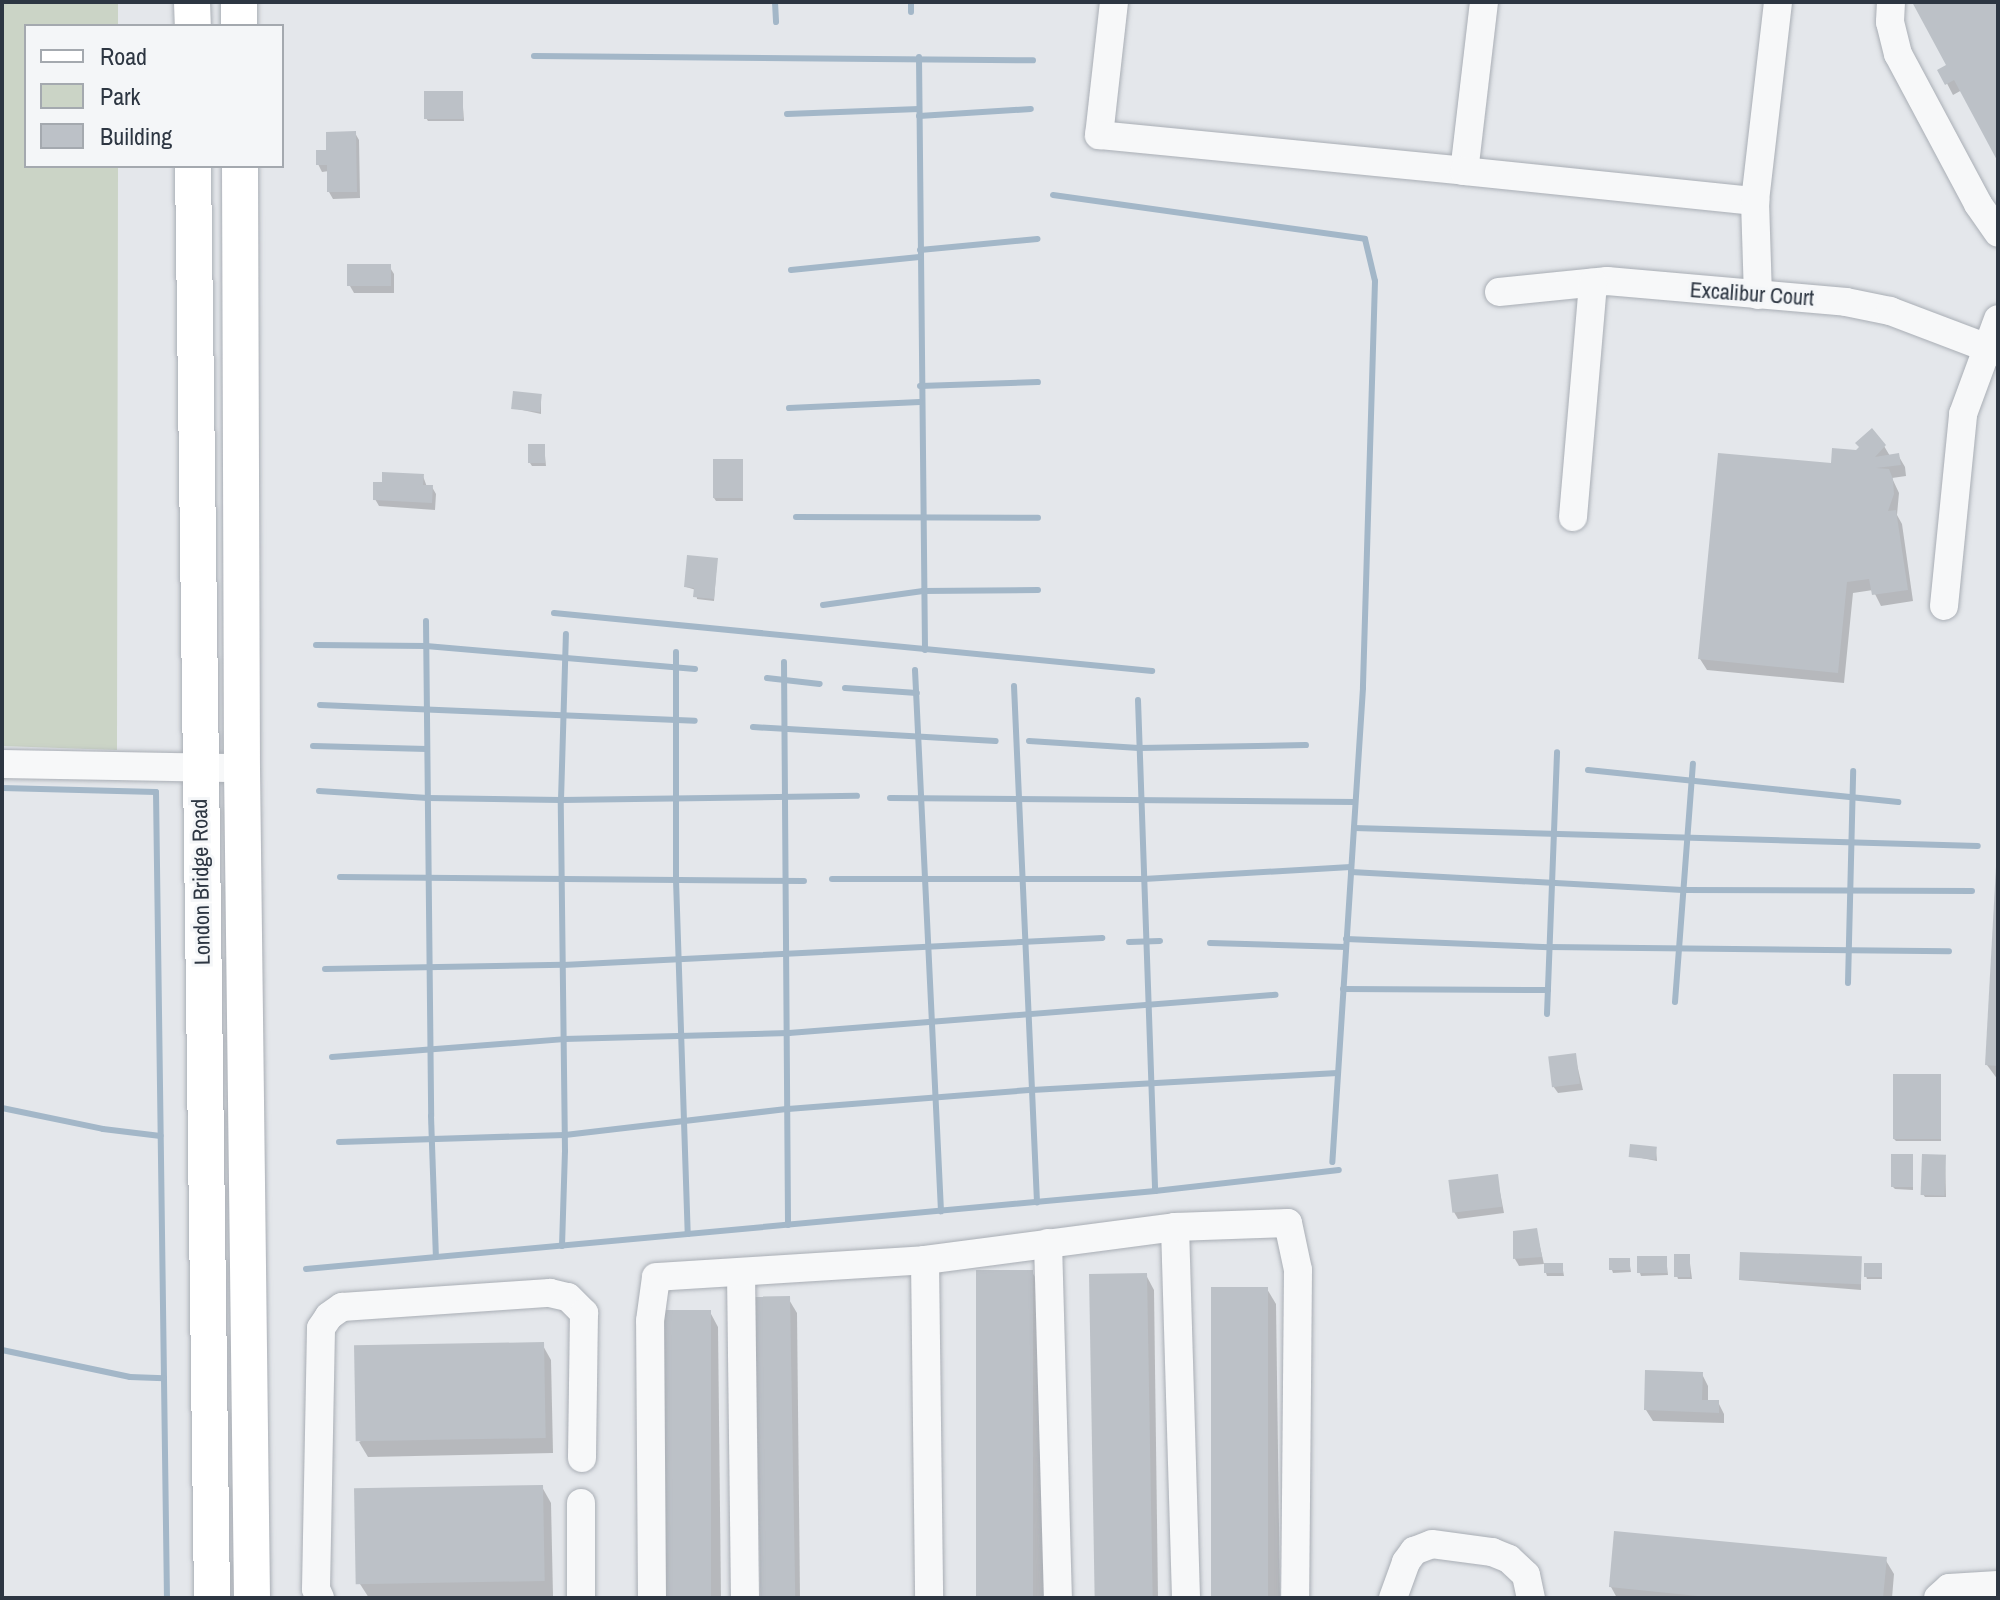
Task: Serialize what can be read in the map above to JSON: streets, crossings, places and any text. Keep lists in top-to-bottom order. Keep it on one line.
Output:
{"streets":{"main road":["London Bridge Road"],"street":["Excalibur Court"]},"legend":["Road","Park","Building"]}
